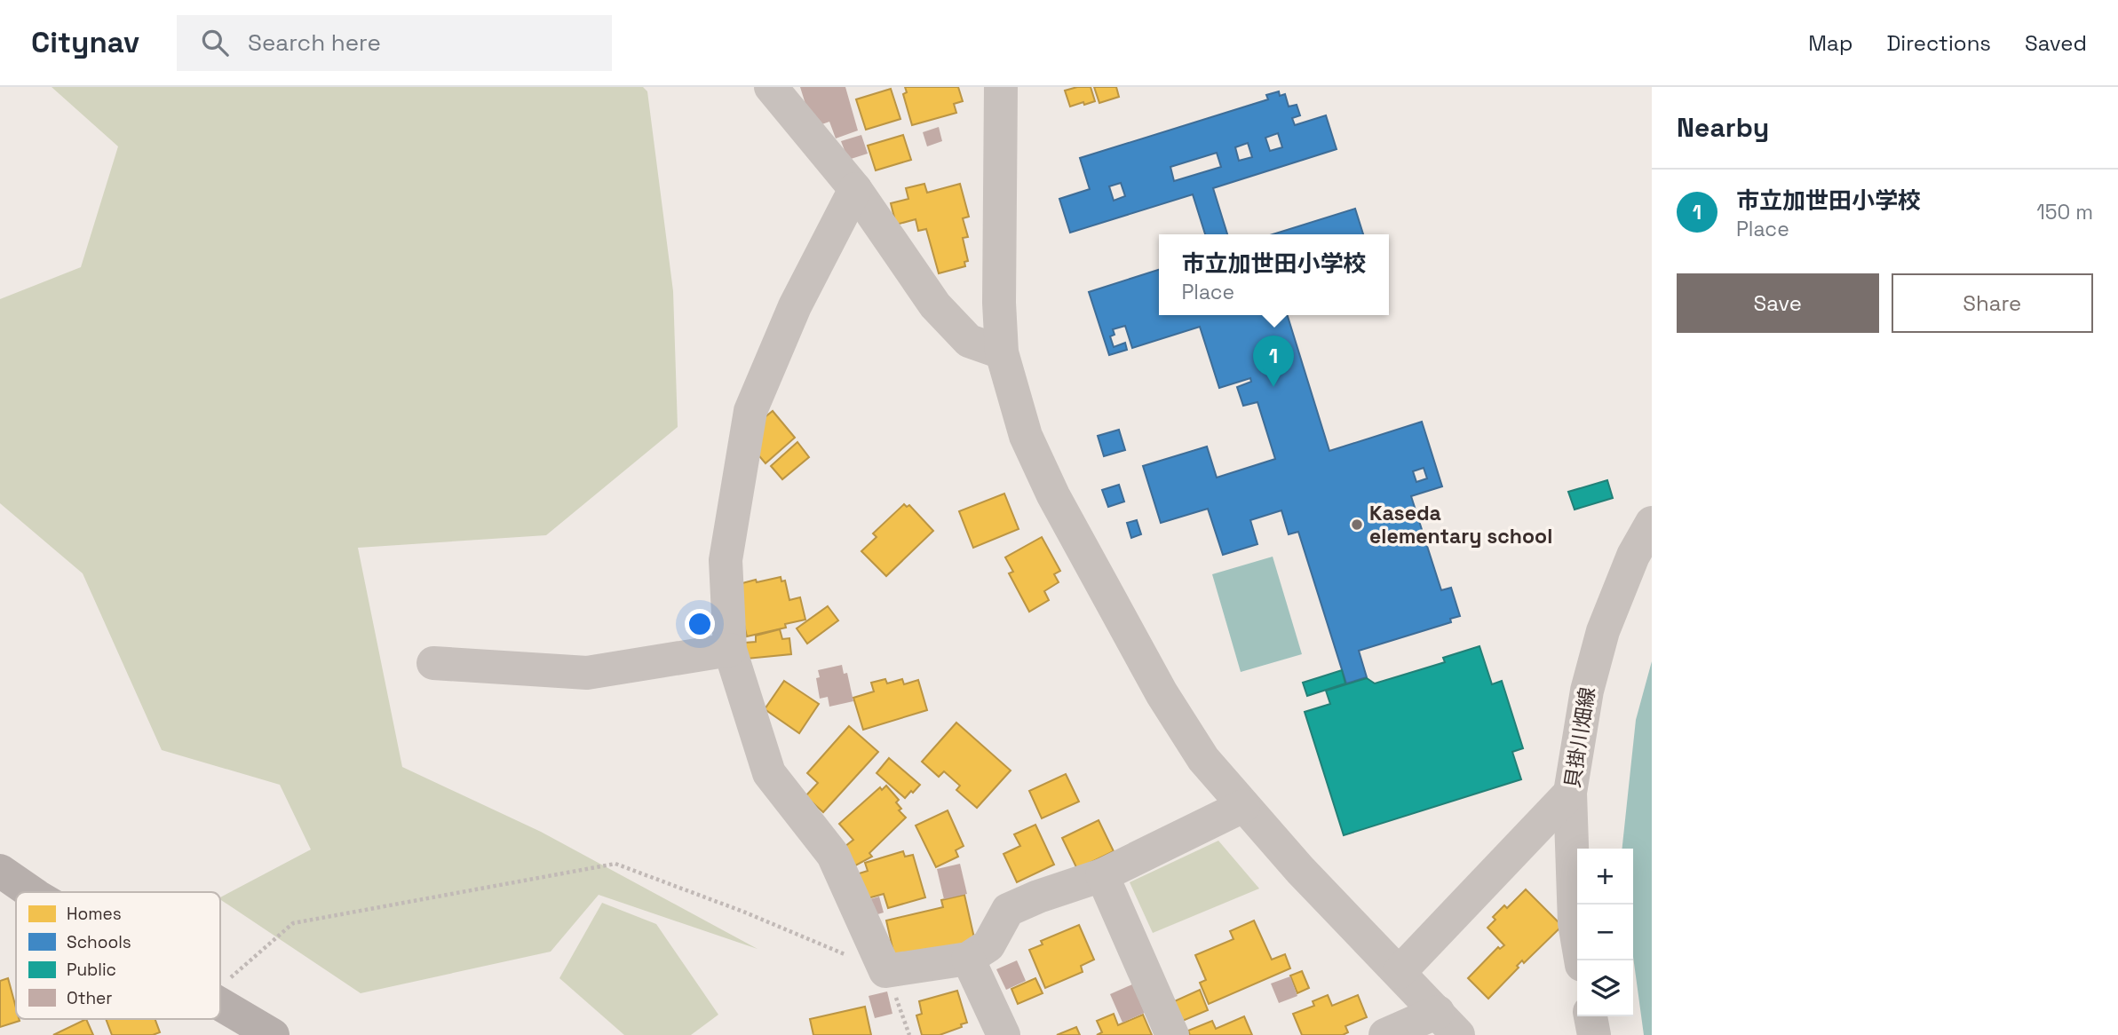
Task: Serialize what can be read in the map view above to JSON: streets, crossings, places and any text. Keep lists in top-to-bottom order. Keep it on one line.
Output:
{"streets":{"street":["貝掛川畑線"]},"places":["Kaseda elementary school"],"legend":["Homes","Schools","Public","Other"],"page":{"header":"Citynav","search":"Search here","nav":["Map","Directions","Saved"],"heading":"Nearby","list":[{"mark":"1","name":"市立加世田小学校","note":"Place","value":"150 m"}],"popup":["市立加世田小学校","Place"],"buttons":["Save","Share"],"pins":"1","map_buttons":["+","−"]}}
